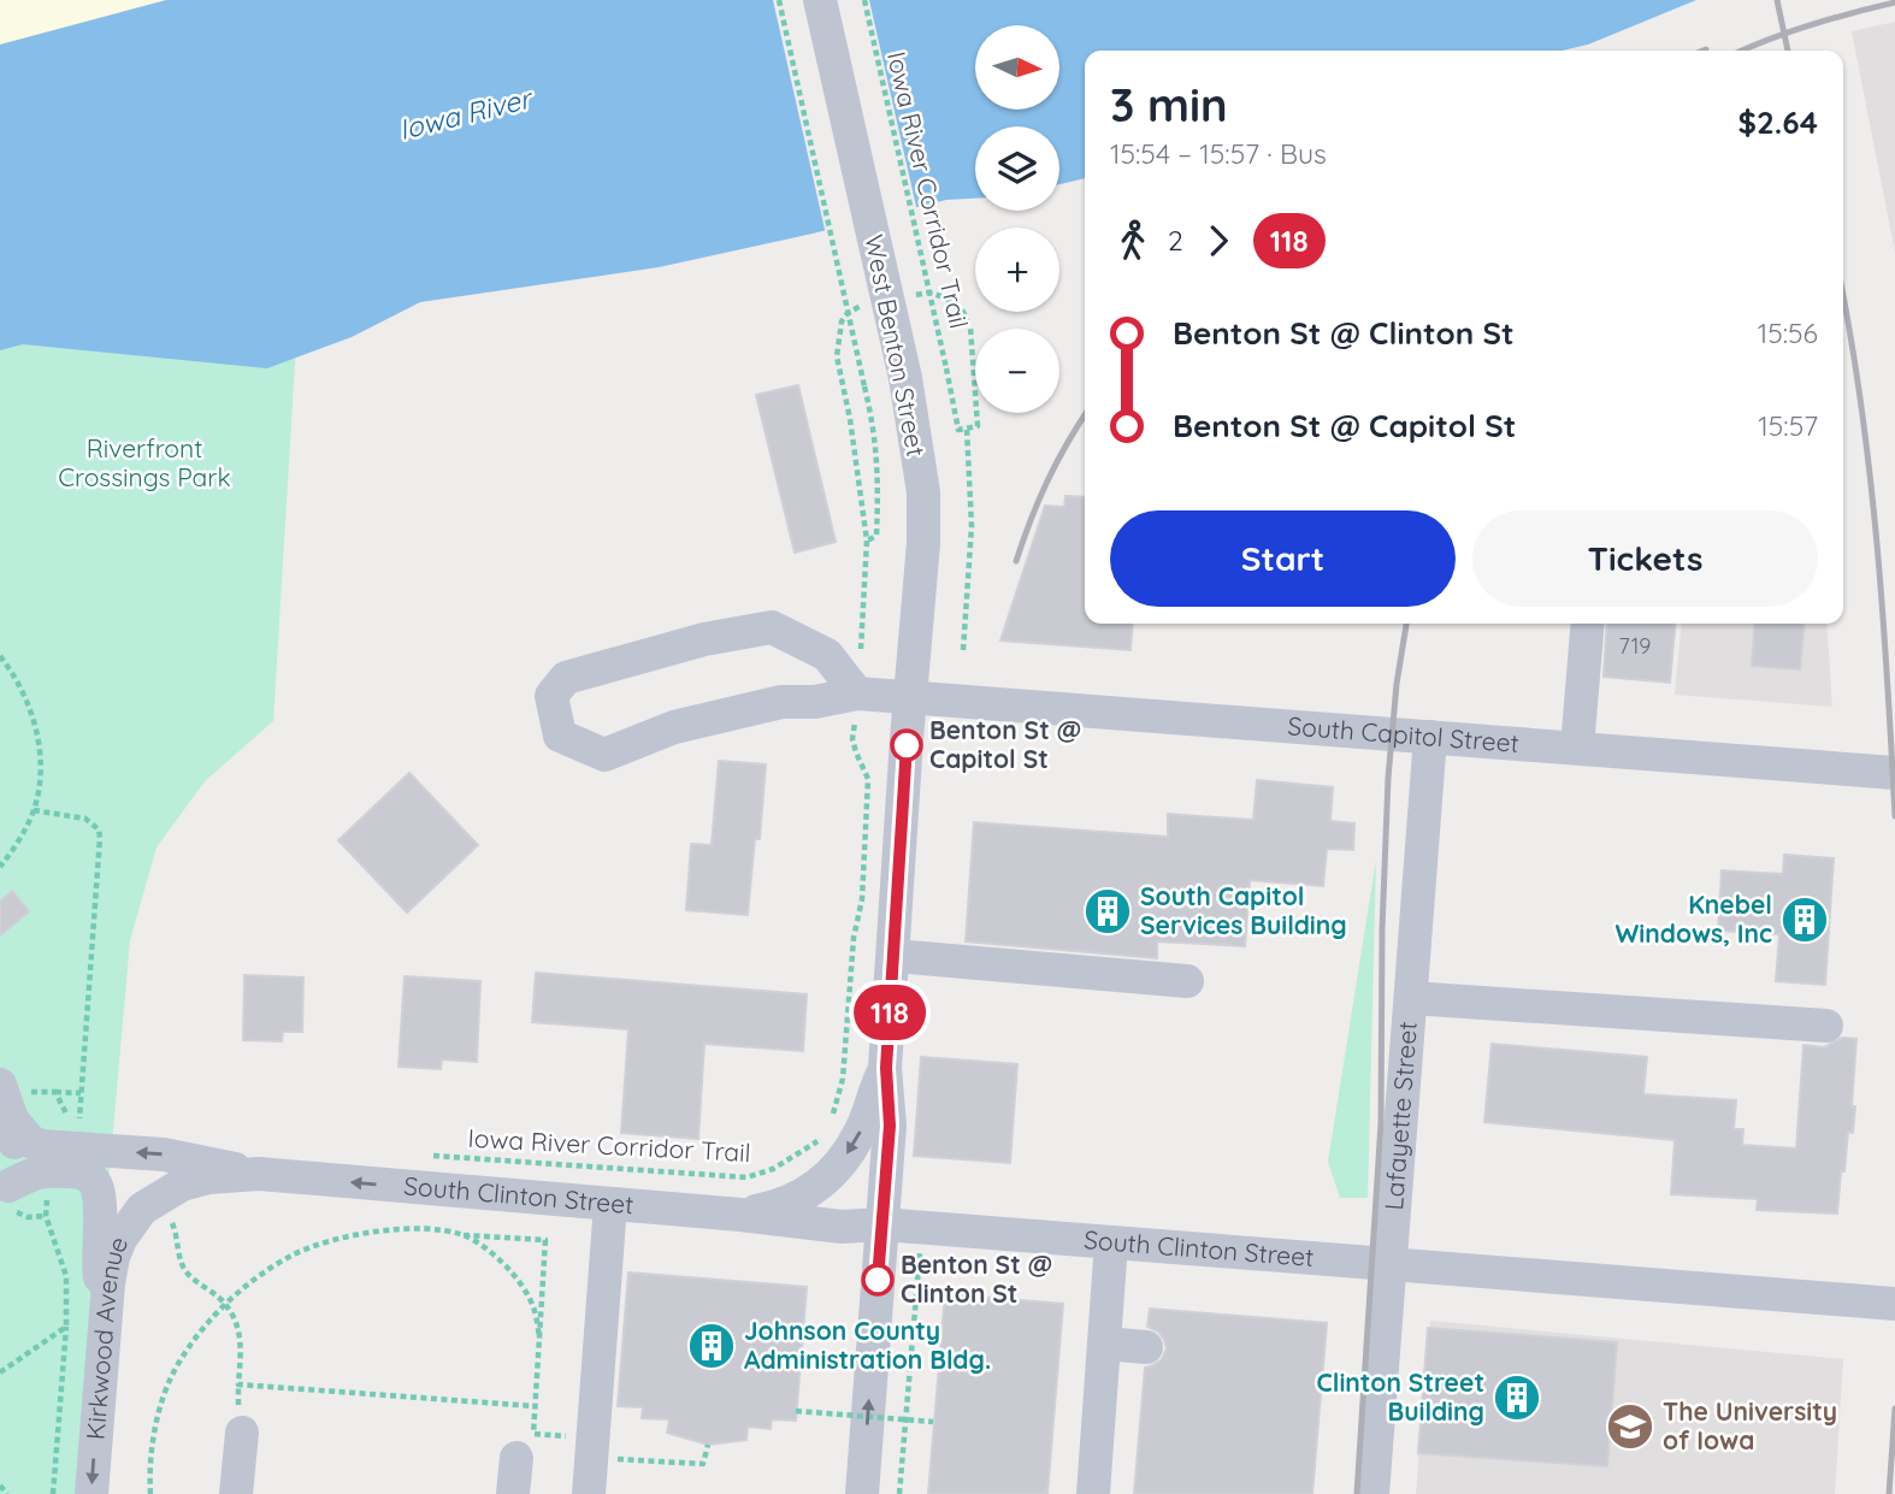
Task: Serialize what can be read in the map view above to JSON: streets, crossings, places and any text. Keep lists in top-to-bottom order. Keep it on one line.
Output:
{"streets":{"street":["West Benton Street","South Capitol Street","Lafayette Street","South Clinton Street","Kirkwood Avenue"],"path":["Iowa River Corridor Trail"]},"crossings":[["West Benton Street","South Capitol Street"],["South Capitol Street","Lafayette Street"],["Lafayette Street","South Clinton Street"],["South Clinton Street","Kirkwood Avenue"]],"water":["Iowa River"],"parks":["Riverfront Crossings Park"],"places":{"other":["Benton St @ Capitol St","Benton St @ Clinton St"],"building":["South Capitol Services Building","Knebel Windows, Inc","Johnson County Administration Bldg.","Clinton Street Building"],"school or university":["The University of Iowa"]},"lines":["bus line 118"],"house_numbers":["719"],"north":"right","page":{"on_map":"118","map_buttons":["+","−"],"heading":["3 min","15:54 – 15:57 · Bus","$2.64"],"legs":["2","118"],"list":[{"name":"Benton St @ Clinton St","value":"15:56"},{"name":"Benton St @ Capitol St","value":"15:57"}],"buttons":["Start","Tickets"]}}
